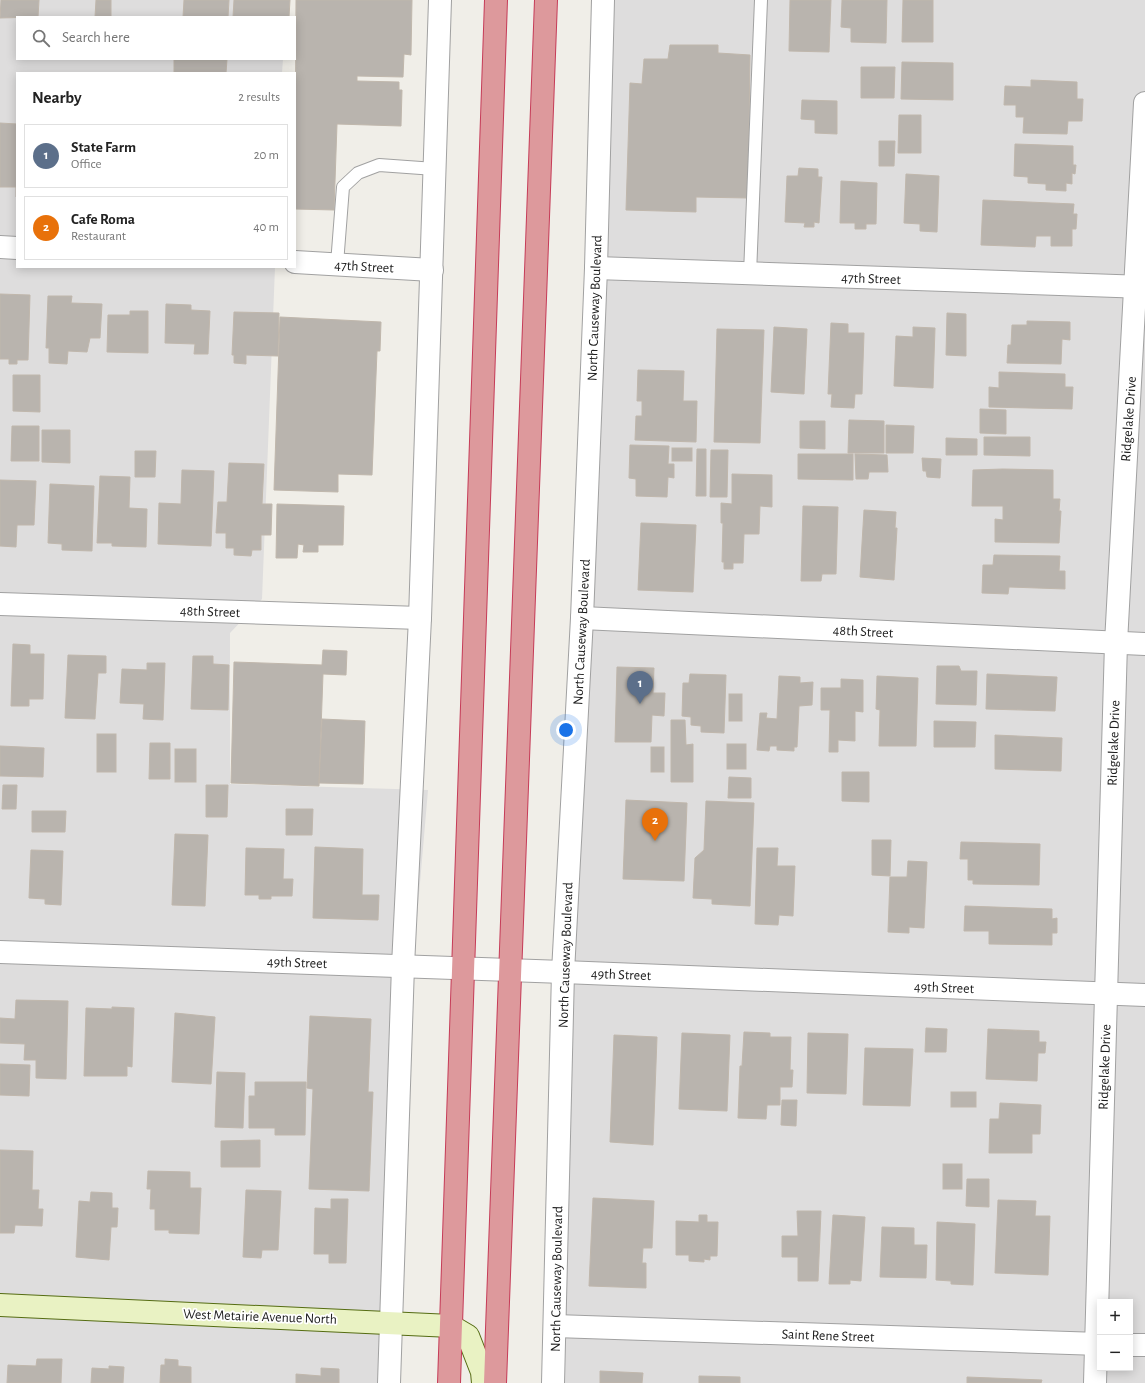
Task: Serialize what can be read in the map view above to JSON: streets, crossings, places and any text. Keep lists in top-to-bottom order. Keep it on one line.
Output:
{"streets":{"main road":["West Metairie Avenue North"],"street":["47th Street","North Causeway Boulevard","Ridgelake Drive","48th Street","49th Street","Saint Rene Street"]},"crossings":[["47th Street","North Causeway Boulevard"],["47th Street","Ridgelake Drive"],["North Causeway Boulevard","48th Street"],["North Causeway Boulevard","49th Street"],["North Causeway Boulevard","Saint Rene Street"],["Ridgelake Drive","48th Street"],["Ridgelake Drive","49th Street"]],"page":{"search":"Search here","heading":["Nearby","2 results"],"list":[{"mark":"1","name":"State Farm","note":"Office","value":"20 m"},{"mark":"2","name":"Cafe Roma","note":"Restaurant","value":"40 m"}],"pins":["1","2"],"map_buttons":["+","−"]}}
